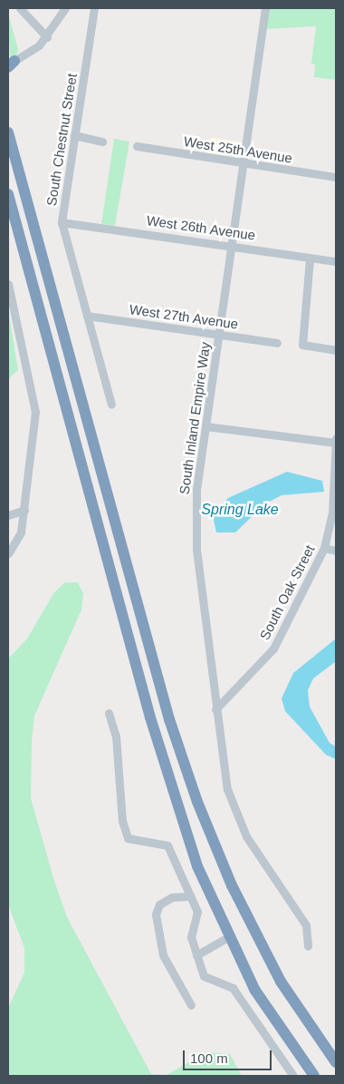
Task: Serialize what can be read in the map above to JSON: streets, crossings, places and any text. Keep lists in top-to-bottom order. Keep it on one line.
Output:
{"streets":{"street":["South Chestnut Street","West 25th Avenue","West 26th Avenue","West 27th Avenue","South Inland Empire Way","South Oak Street"]},"crossings":[["South Chestnut Street","West 26th Avenue"],["South Chestnut Street","West 27th Avenue"],["West 25th Avenue","South Inland Empire Way"],["West 26th Avenue","South Inland Empire Way"],["West 27th Avenue","South Inland Empire Way"],["South Inland Empire Way","South Oak Street"]],"water":["Spring Lake"],"scale_bar":"100 m"}
